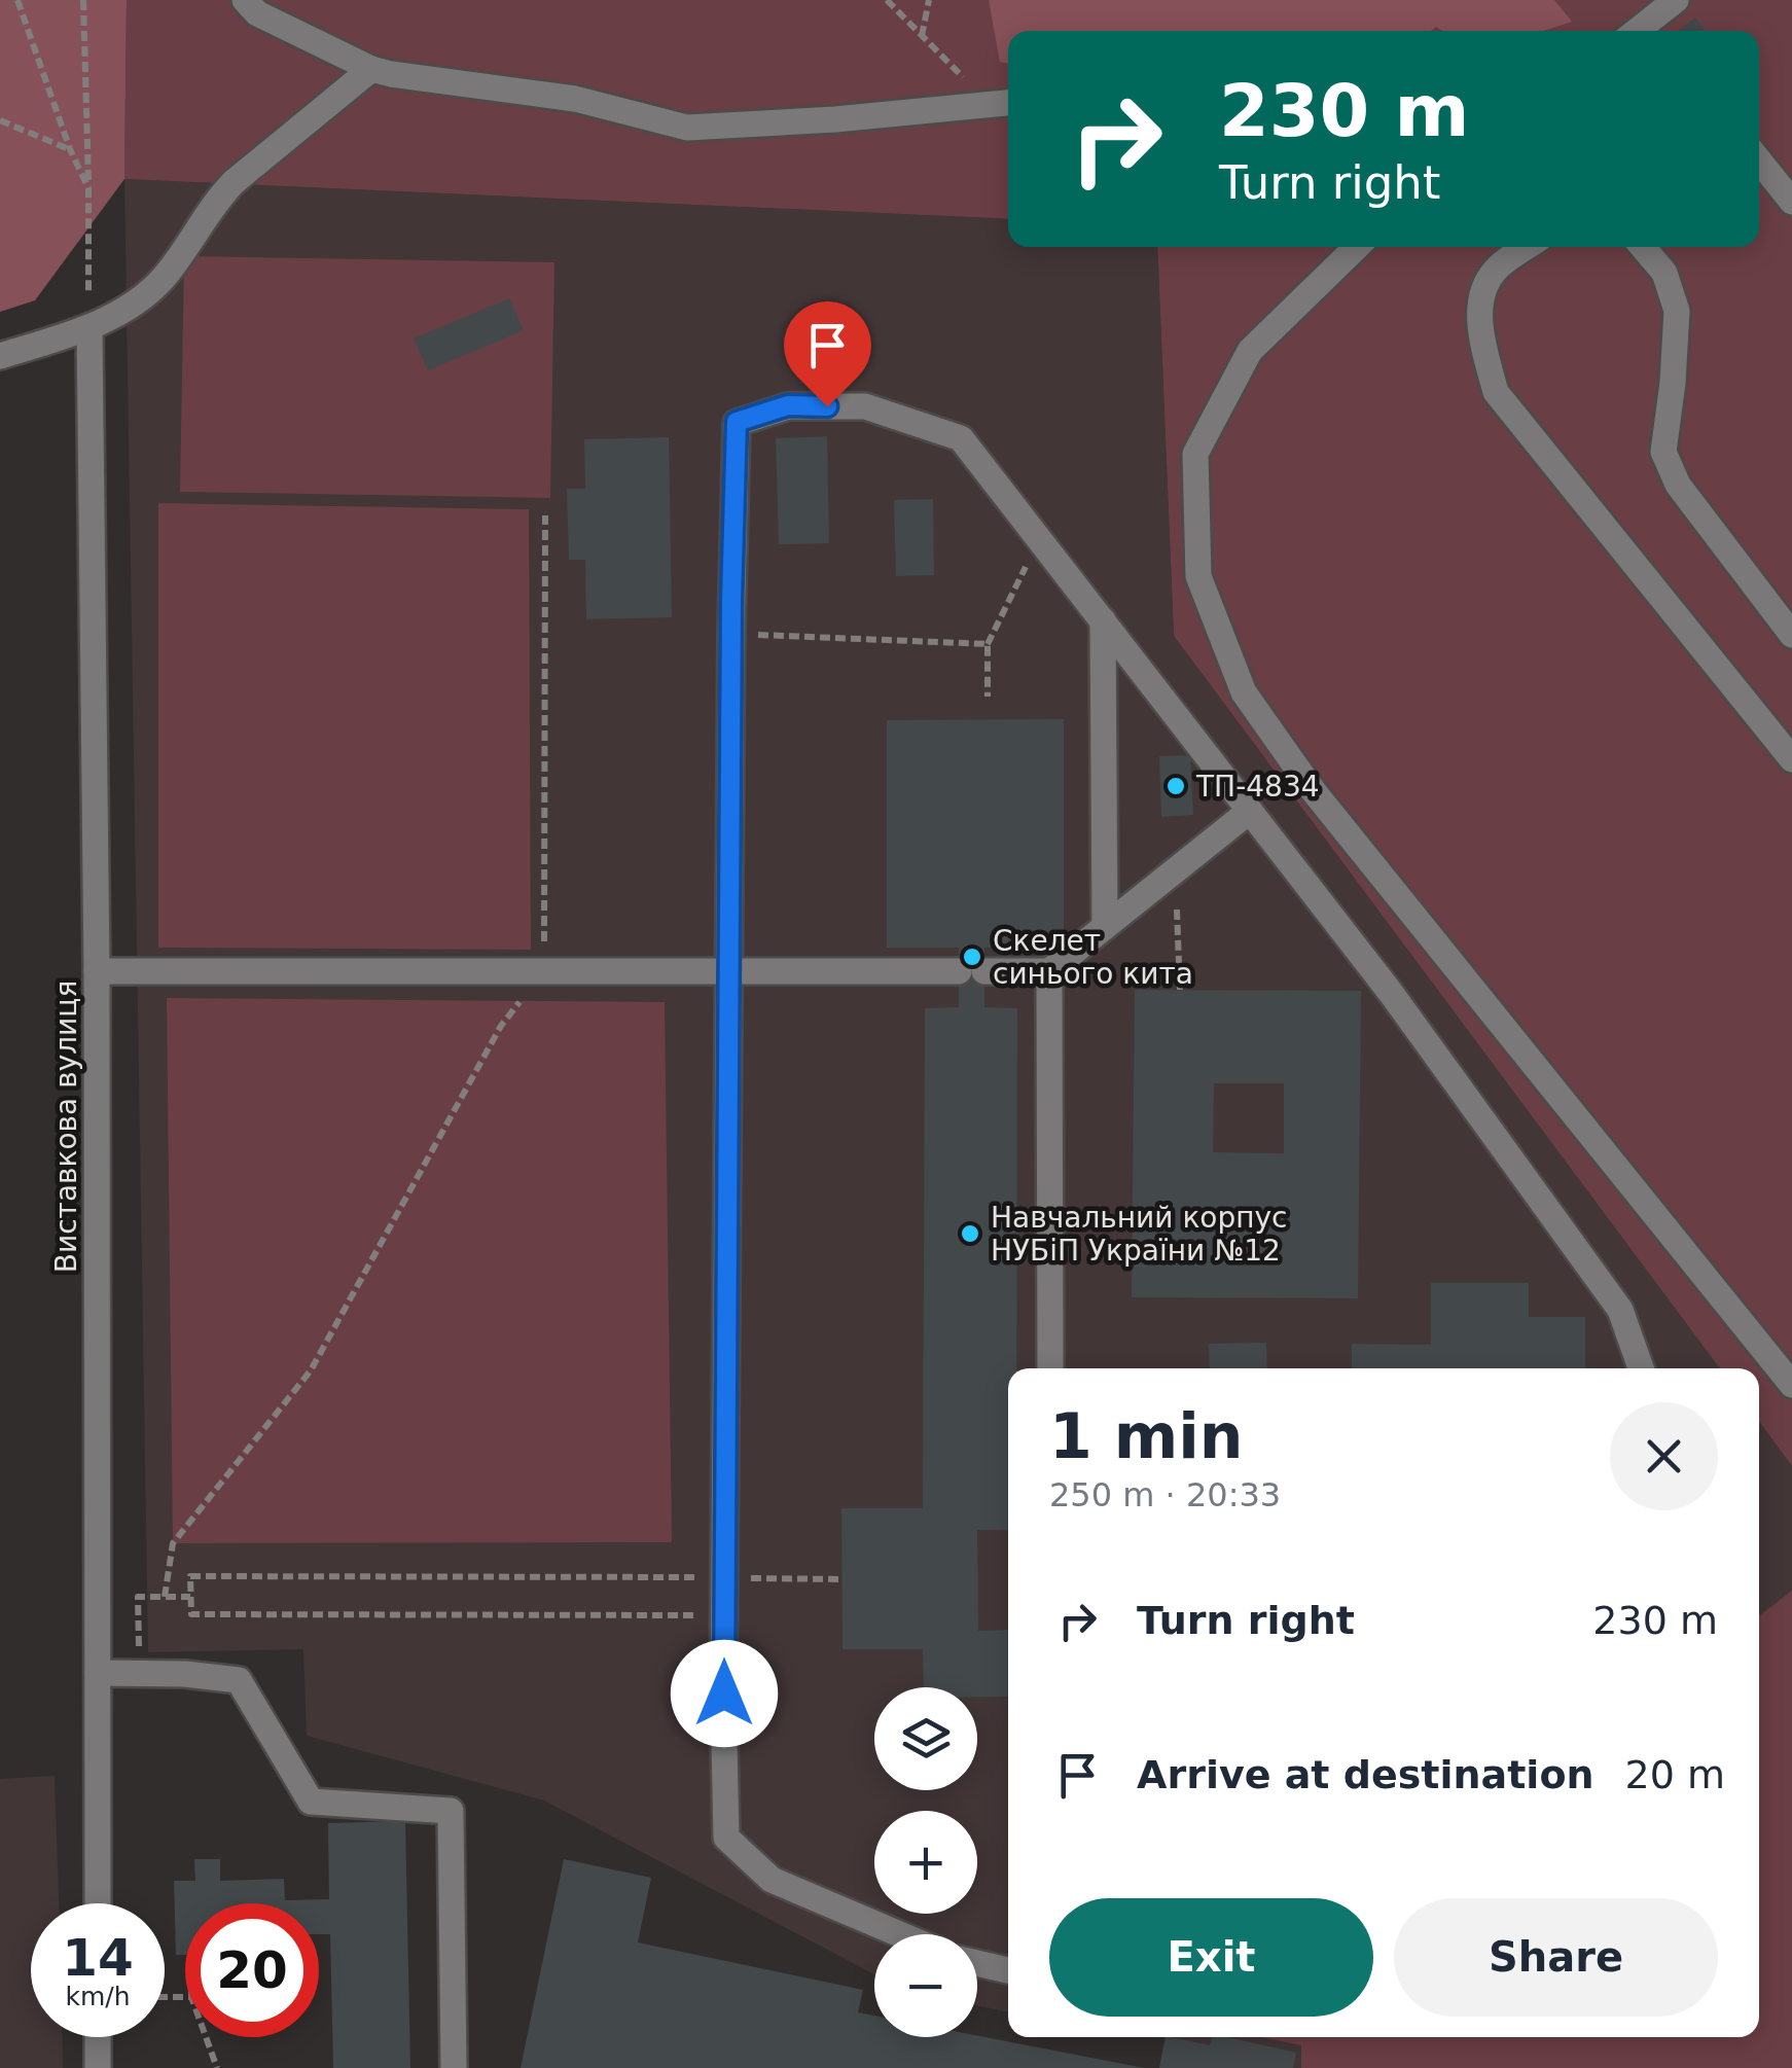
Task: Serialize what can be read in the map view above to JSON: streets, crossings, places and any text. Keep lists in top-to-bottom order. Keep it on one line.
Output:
{"streets":{"street":["Виставкова вулиця"]},"places":["ТП-4834","Скелет синього кита","Навчальний корпус НУБіП України №12"],"page":{"turn":["230 m","Turn right"],"heading":["1 min","250 m · 20:33"],"list":[{"name":"Turn right","value":"230 m"},{"name":"Arrive at destination","value":"20 m"}],"map_buttons":["+","−"],"buttons":["Exit","Share"],"speed":"14 km/h","limit":"20"}}
